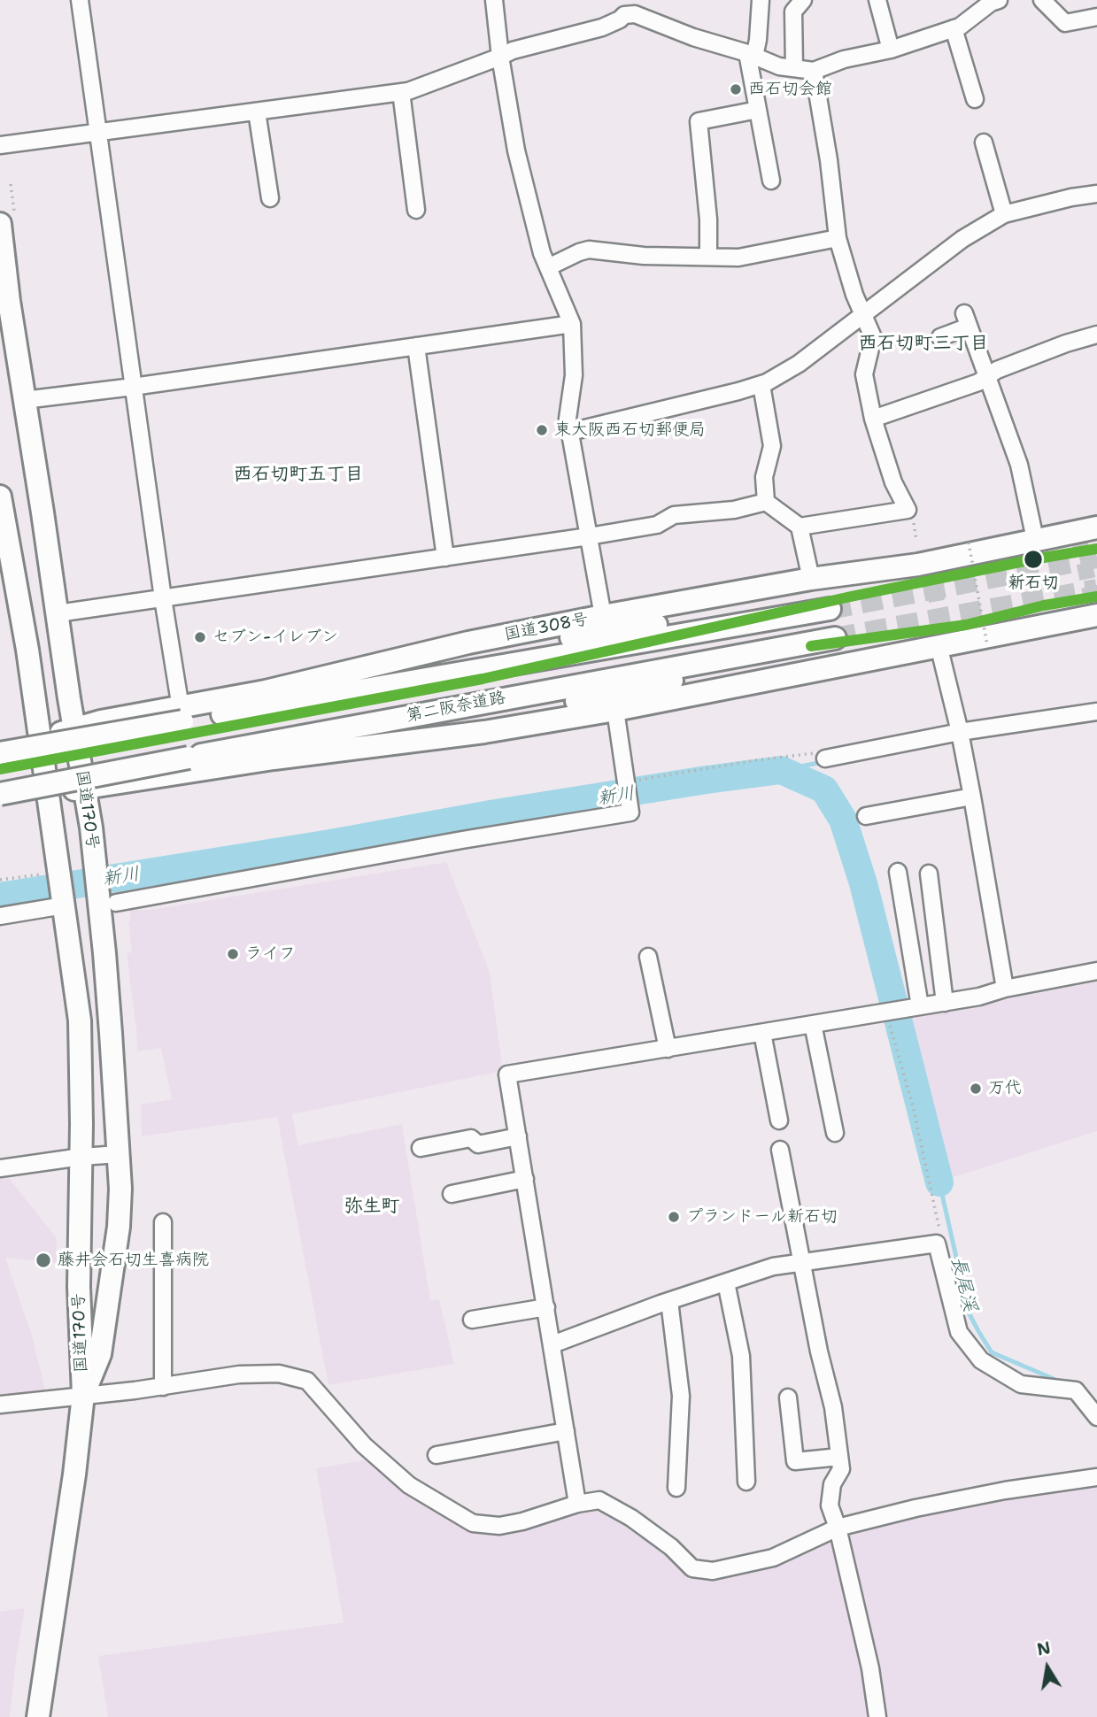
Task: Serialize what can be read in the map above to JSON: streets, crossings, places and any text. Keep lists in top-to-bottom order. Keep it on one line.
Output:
{"streets":{"highway":["国道308号","第二阪奈道路","国道170号"]},"crossings":[["国道308号","第二阪奈道路"],["国道308号","国道170号"],["第二阪奈道路","国道170号"]],"districts":["西石切町三丁目","西石切町五丁目","弥生町"],"water":["新川","長尾渓"],"places":["西石切会館","東大阪西石切郵便局","新石切","セブン-イレブン","ライフ","万代","プランドール新石切","藤井会石切生喜病院"],"north":"top"}
